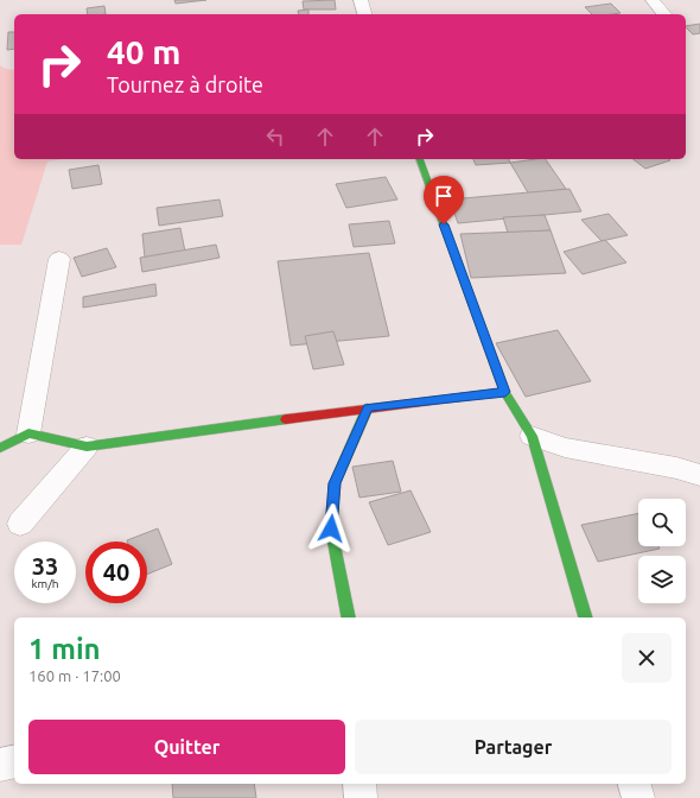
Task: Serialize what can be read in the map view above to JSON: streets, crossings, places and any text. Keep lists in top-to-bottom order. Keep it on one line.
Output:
{"page":{"turn":["40 m","Tournez à droite"],"speed":"33 km/h","limit":"40","heading":["1 min","160 m · 17:00"],"buttons":["Quitter","Partager"]}}
